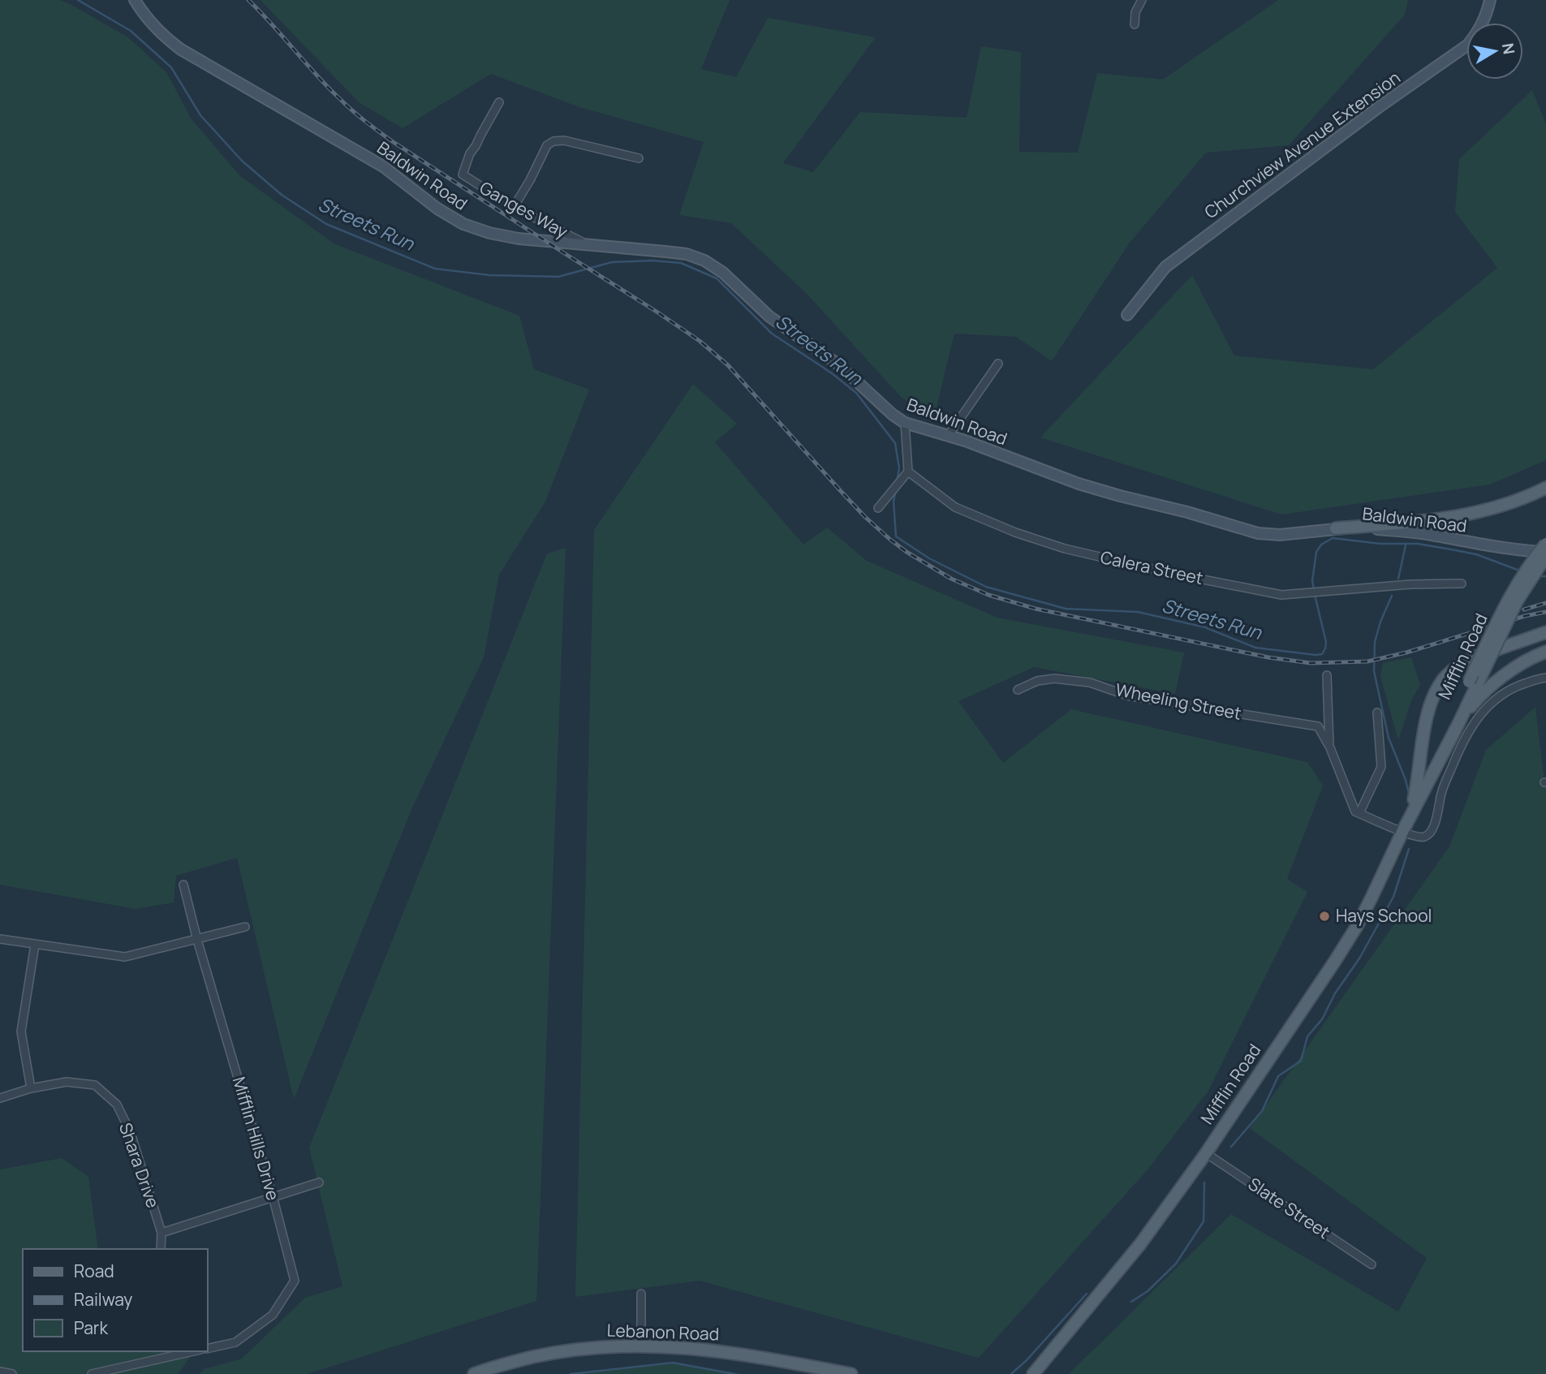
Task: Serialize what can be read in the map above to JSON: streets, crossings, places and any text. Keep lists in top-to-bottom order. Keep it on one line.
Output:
{"streets":{"main road":["Churchview Avenue Extension","Baldwin Road","Mifflin Road","Lebanon Road"],"street":["Ganges Way","Calera Street","Wheeling Street","Mifflin Hills Drive","Shara Drive","Slate Street"]},"crossings":[["Baldwin Road","Ganges Way"],["Baldwin Road","Mifflin Road"],["Mifflin Road","Slate Street"]],"water":["Streets Run"],"places":["Hays School"],"legend":["Road","Railway","Park"],"north":"right"}
